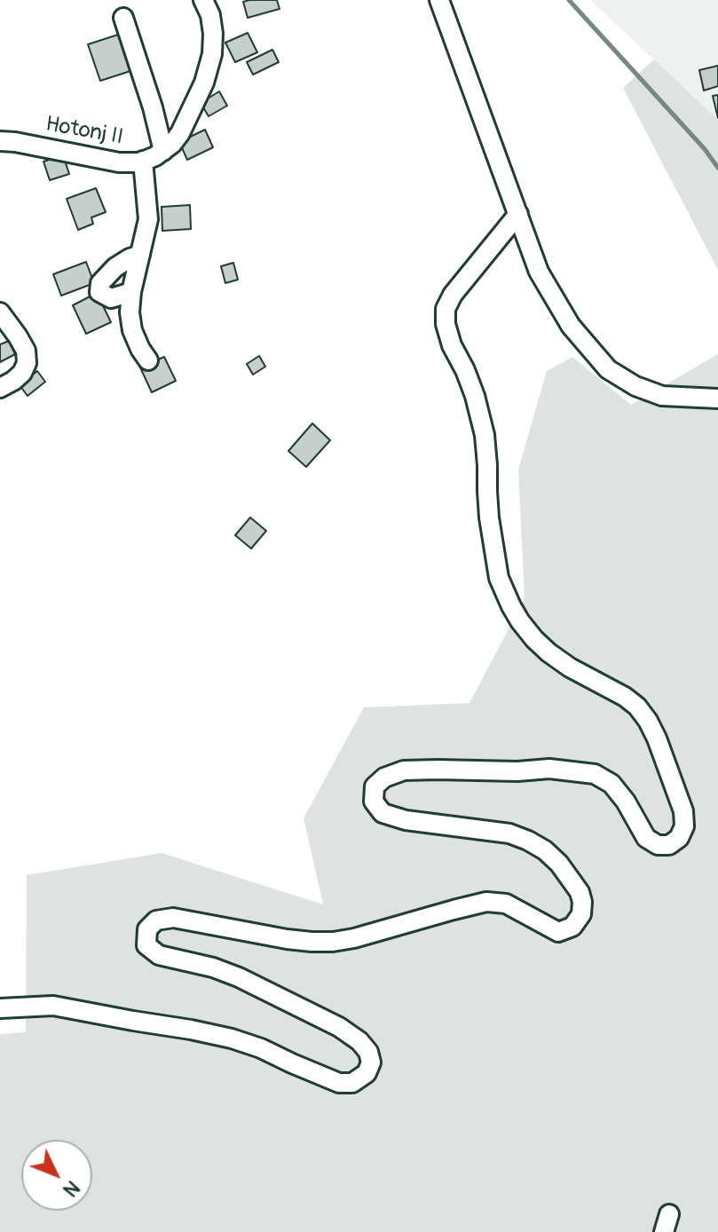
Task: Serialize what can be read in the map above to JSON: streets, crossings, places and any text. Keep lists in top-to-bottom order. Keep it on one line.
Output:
{"streets":{"street":["Hotonj II"]},"north":"bottom right"}
